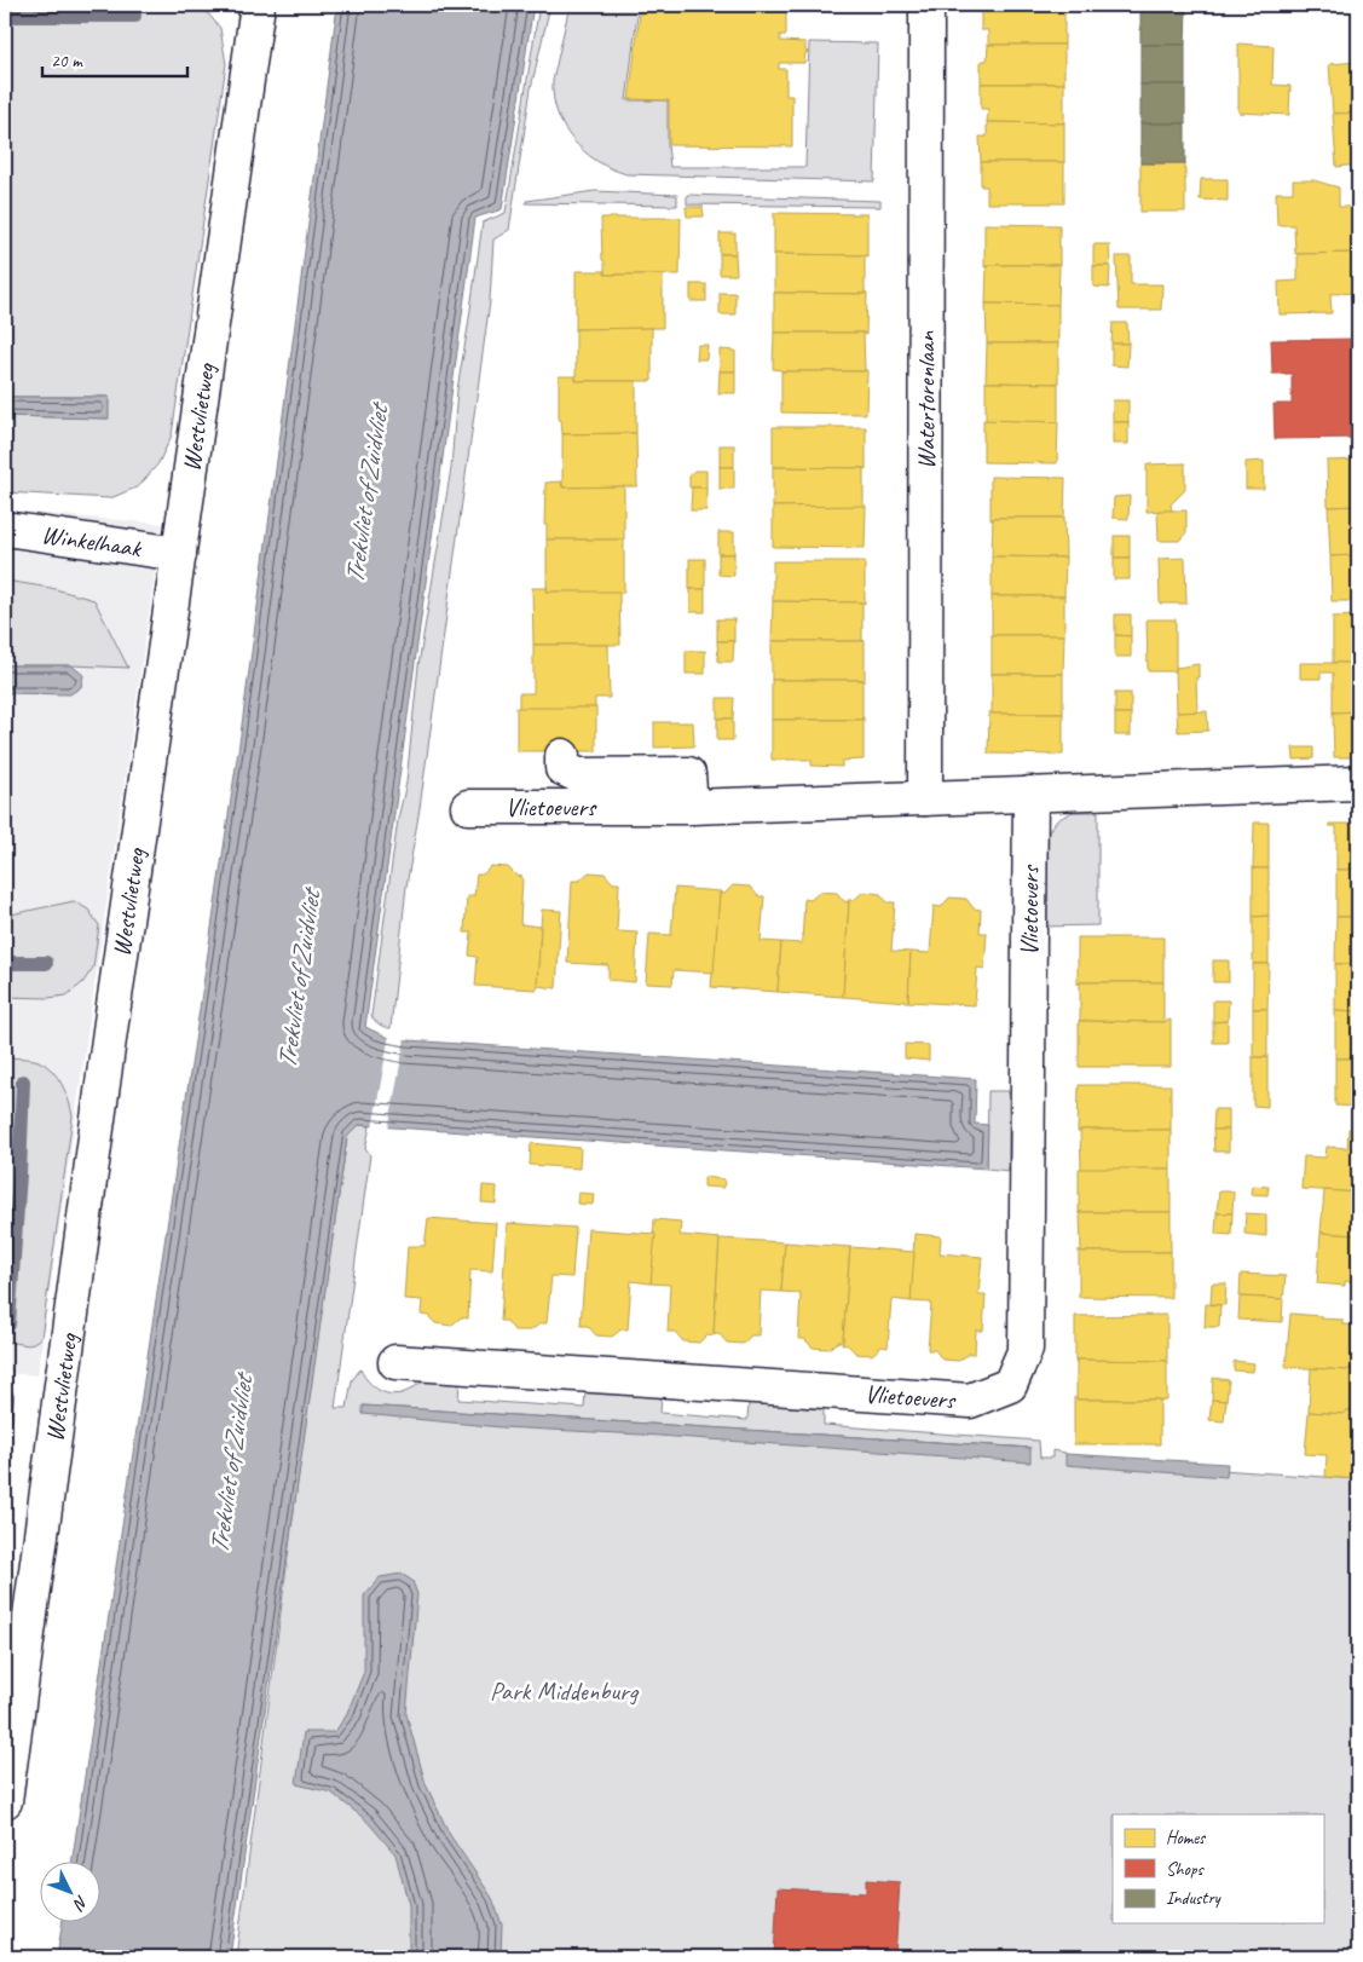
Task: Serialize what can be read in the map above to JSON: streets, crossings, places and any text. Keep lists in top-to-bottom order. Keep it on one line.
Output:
{"streets":{"street":["Watertorenlaan","Westvlietweg","Winkelhaak","Vlietoevers"]},"crossings":[["Watertorenlaan","Vlietoevers"],["Westvlietweg","Winkelhaak"]],"water":["Trekvliet of Zuidvliet"],"parks":["Park Middenburg"],"legend":["Homes","Shops","Industry"],"scale_bar":"20 m","north":"bottom right"}
